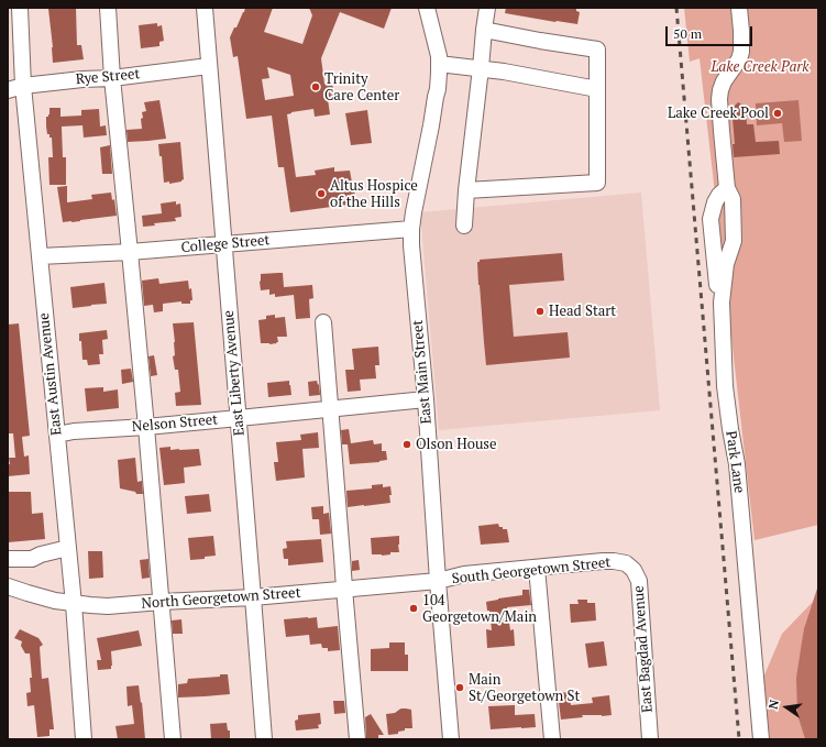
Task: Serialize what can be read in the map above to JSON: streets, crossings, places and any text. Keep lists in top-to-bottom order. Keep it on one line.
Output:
{"streets":{"street":["Rye Street","College Street","East Main Street","East Liberty Avenue","East Austin Avenue","Nelson Street","Park Lane","South Georgetown Street","North Georgetown Street","East Bagdad Avenue"]},"crossings":[["Rye Street","East Liberty Avenue"],["Rye Street","East Austin Avenue"],["College Street","East Main Street"],["College Street","East Liberty Avenue"],["College Street","East Austin Avenue"],["East Main Street","Nelson Street"],["East Main Street","South Georgetown Street"],["East Main Street","North Georgetown Street"],["East Liberty Avenue","Nelson Street"],["East Liberty Avenue","North Georgetown Street"],["East Austin Avenue","Nelson Street"],["East Austin Avenue","North Georgetown Street"],["South Georgetown Street","North Georgetown Street"],["South Georgetown Street","East Bagdad Avenue"]],"parks":["Lake Creek Park"],"places":["Trinity Care Center","Lake Creek Pool","Altus Hospice of the Hills","Head Start","Olson House","104 Georgetown/Main","Main St/Georgetown St"],"scale_bar":"50 m","north":"left"}
